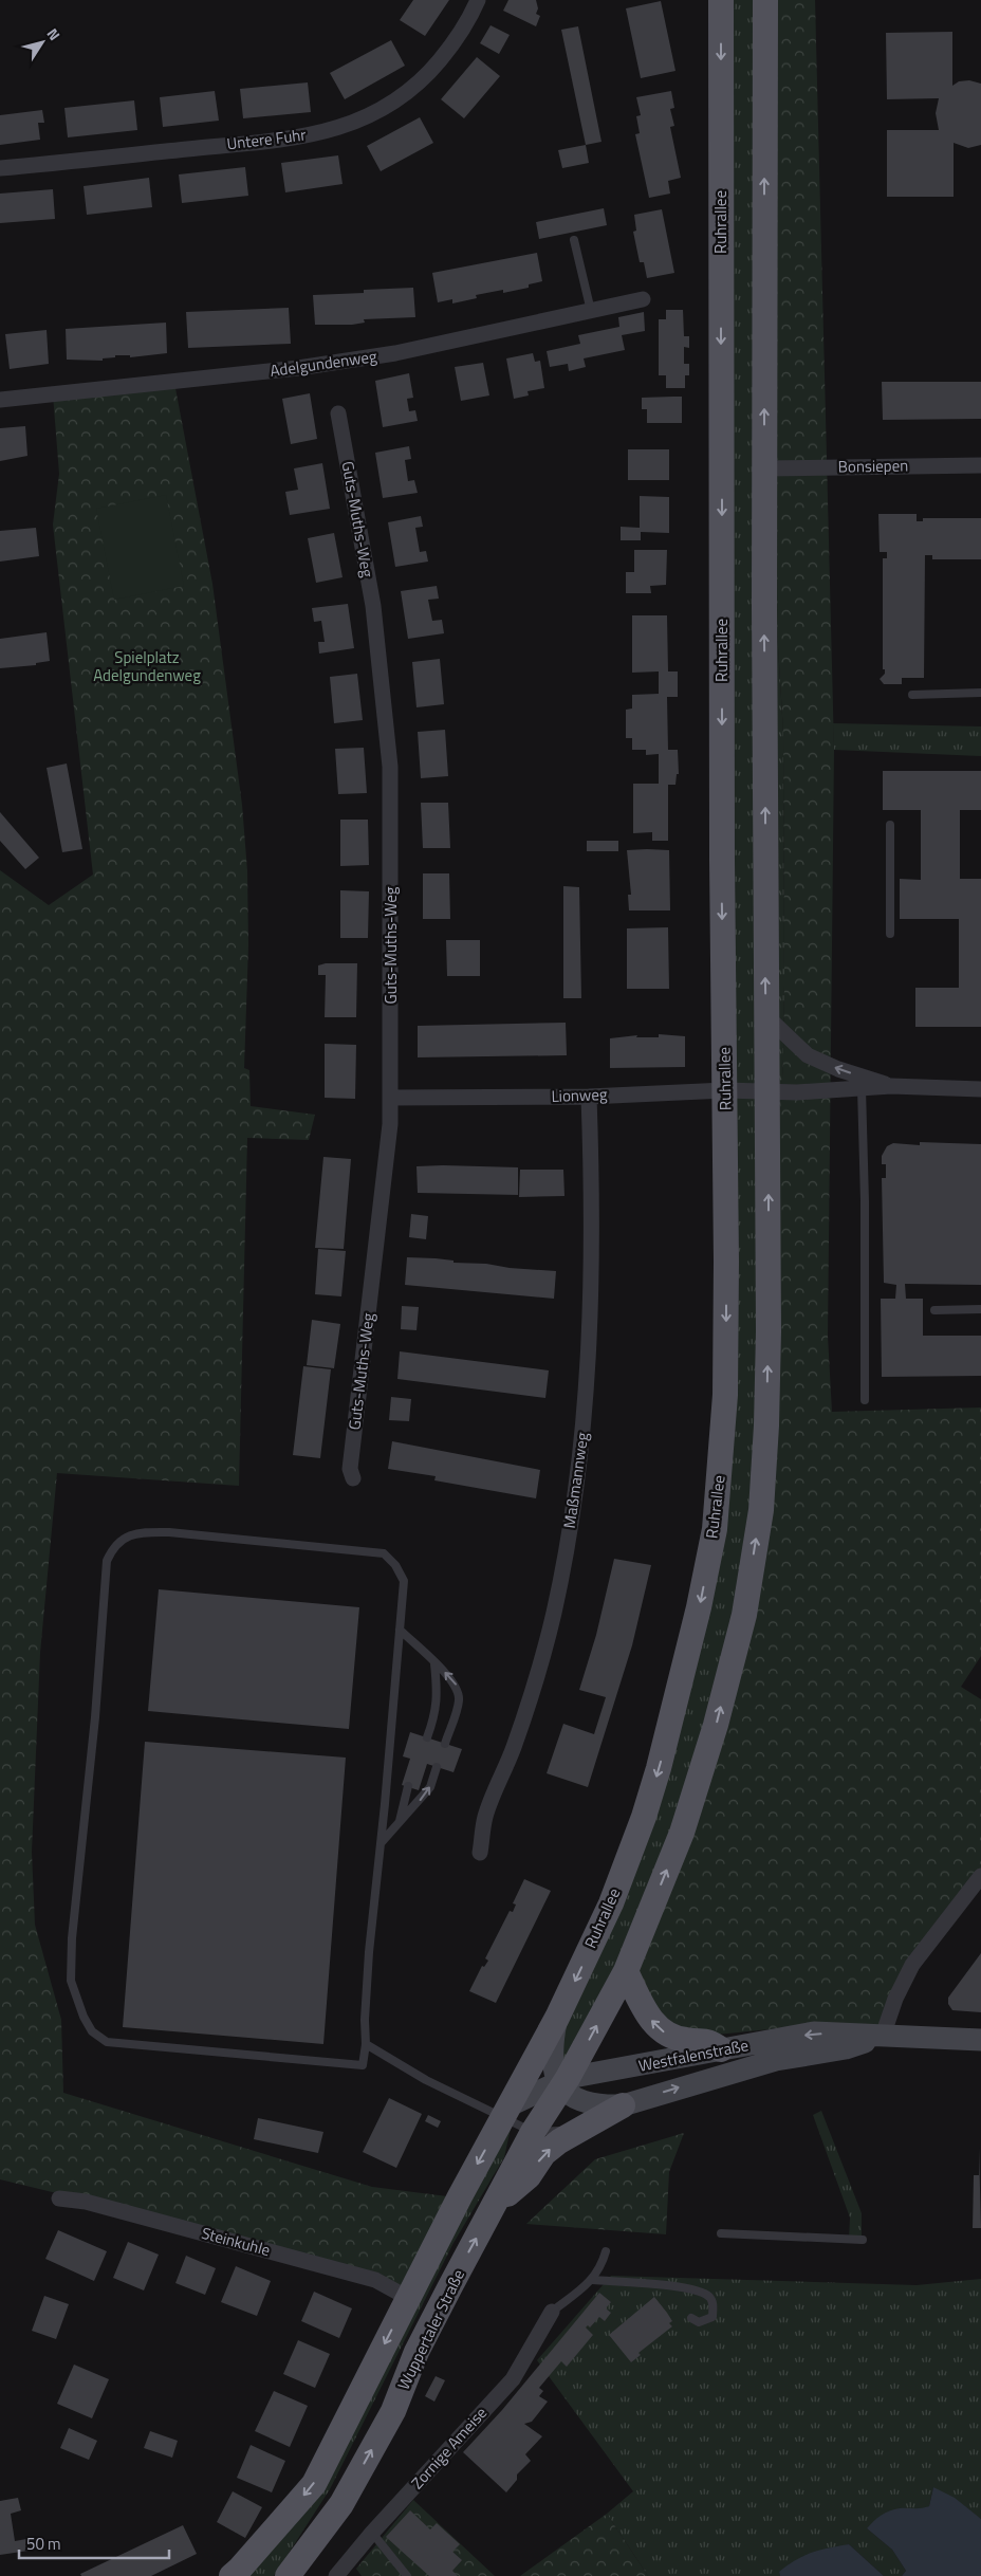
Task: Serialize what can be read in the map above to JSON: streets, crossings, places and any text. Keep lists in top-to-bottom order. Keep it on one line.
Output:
{"streets":{"main road":["Ruhrallee","Westfalenstraße","Wuppertaler Straße"],"street":["Untere Fuhr","Adelgundenweg","Bonsiepen","Guts-Muths-Weg","Lionweg","Maßmannweg","Steinkuhle","Zornige Ameise"]},"crossings":[["Ruhrallee","Lionweg"],["Ruhrallee","Westfalenstraße"],["Guts-Muths-Weg","Lionweg"],["Lionweg","Maßmannweg"],["Westfalenstraße","Wuppertaler Straße"]],"parks":["Spielplatz Adelgundenweg"],"scale_bar":"50 m","north":"top right"}
